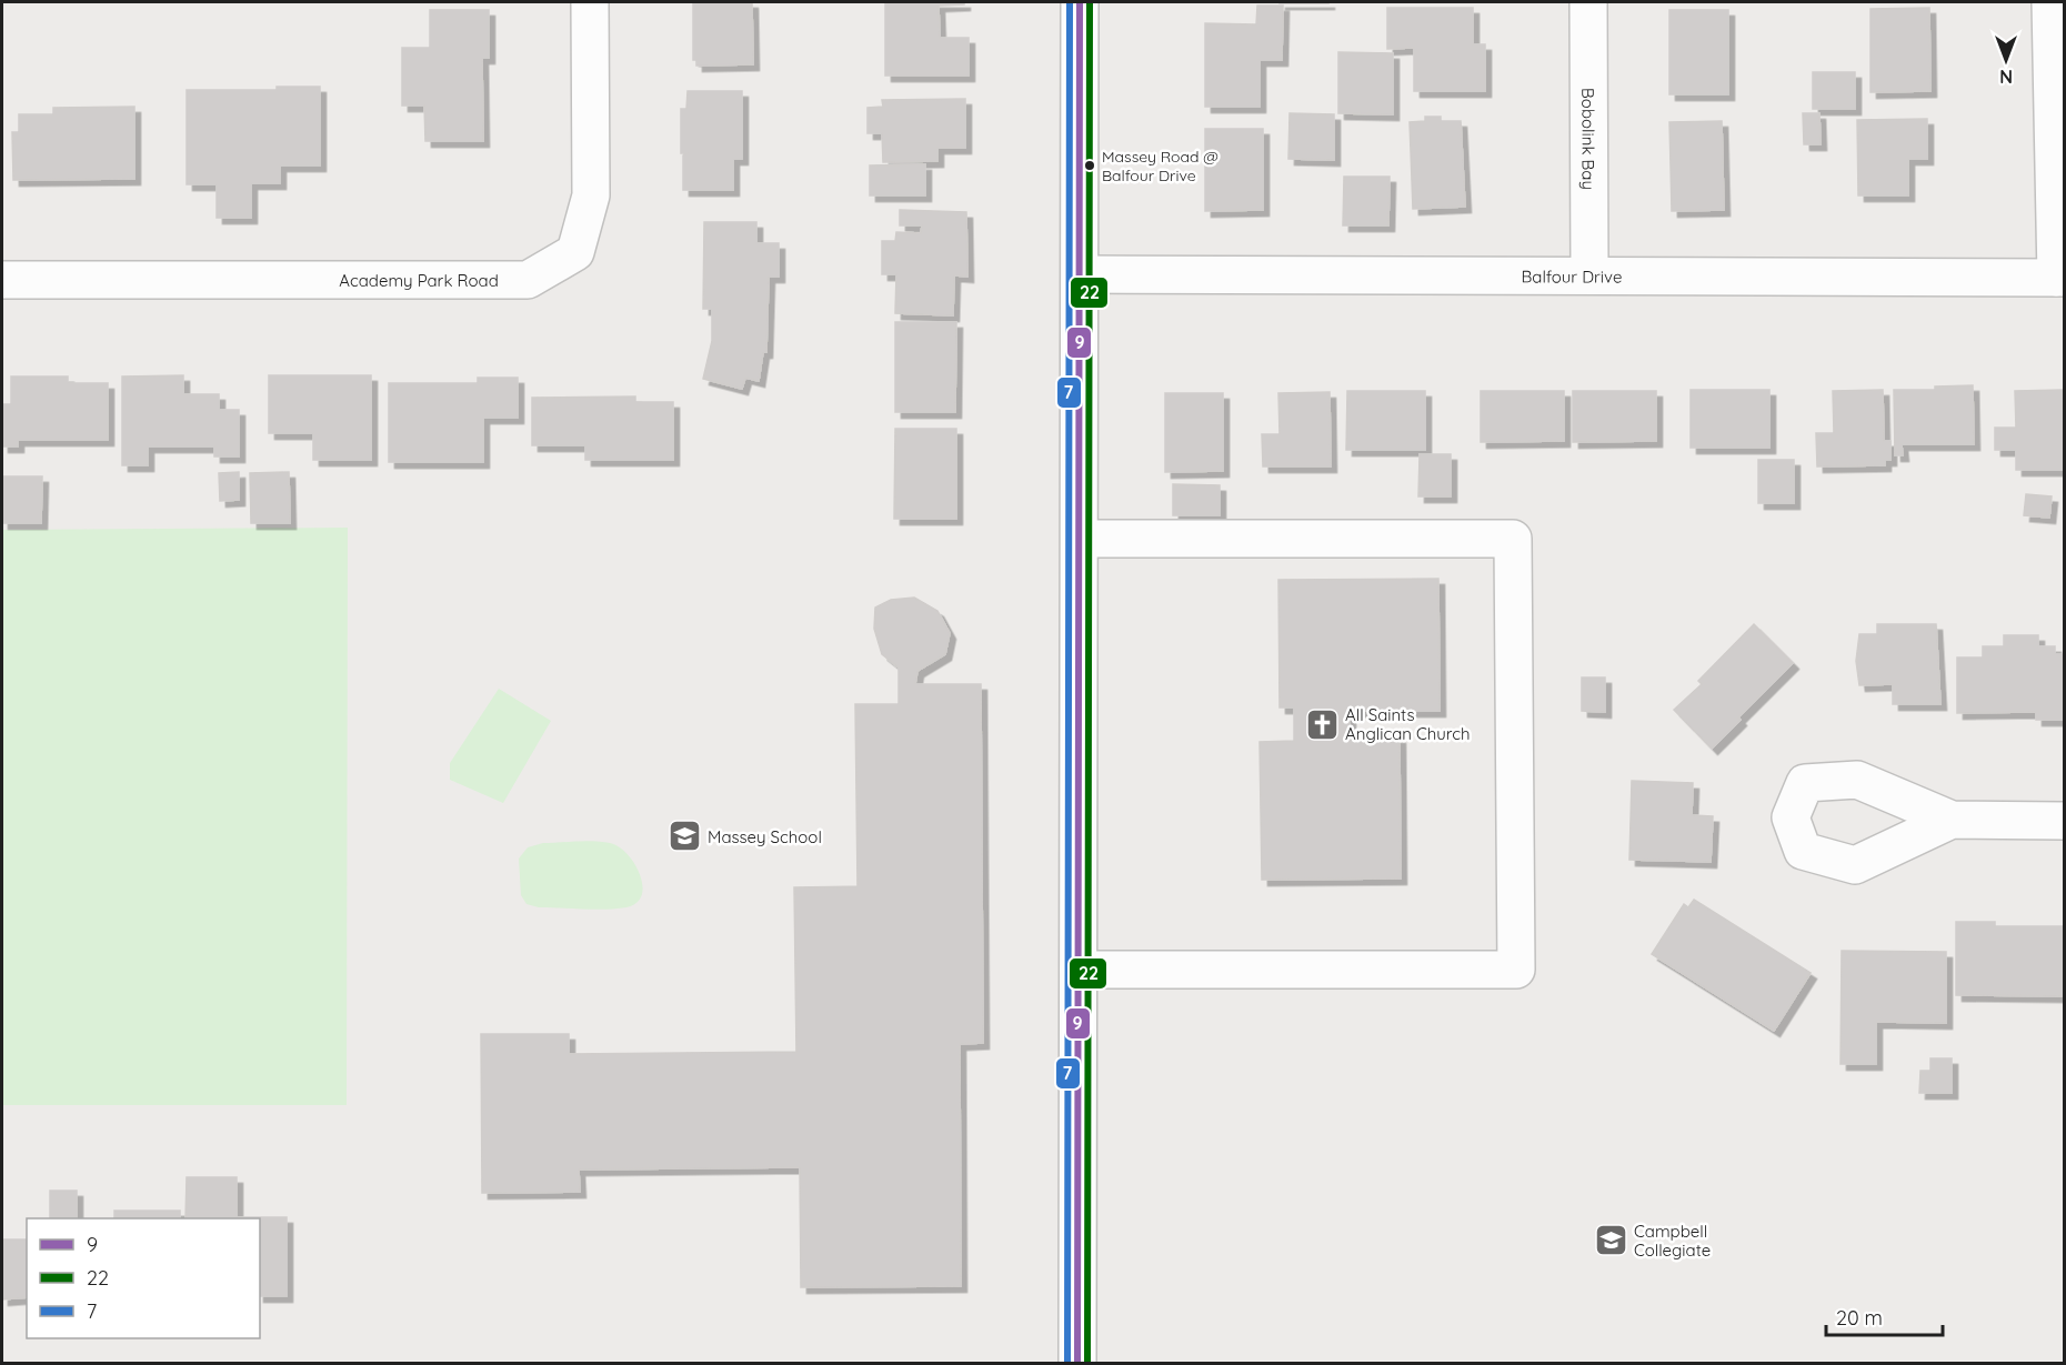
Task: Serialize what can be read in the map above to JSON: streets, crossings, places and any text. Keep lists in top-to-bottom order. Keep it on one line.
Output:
{"streets":{"street":["Bobolink Bay","Balfour Drive","Academy Park Road"]},"crossings":[["Bobolink Bay","Balfour Drive"]],"places":{"other":["Massey Road @ Balfour Drive"],"church":["All Saints Anglican Church"],"school or university":["Massey School","Campbell Collegiate"]},"lines":["transit line 9","transit line 22","transit line 7"],"legend":["9","22","7"],"scale_bar":"20 m","north":"bottom"}
